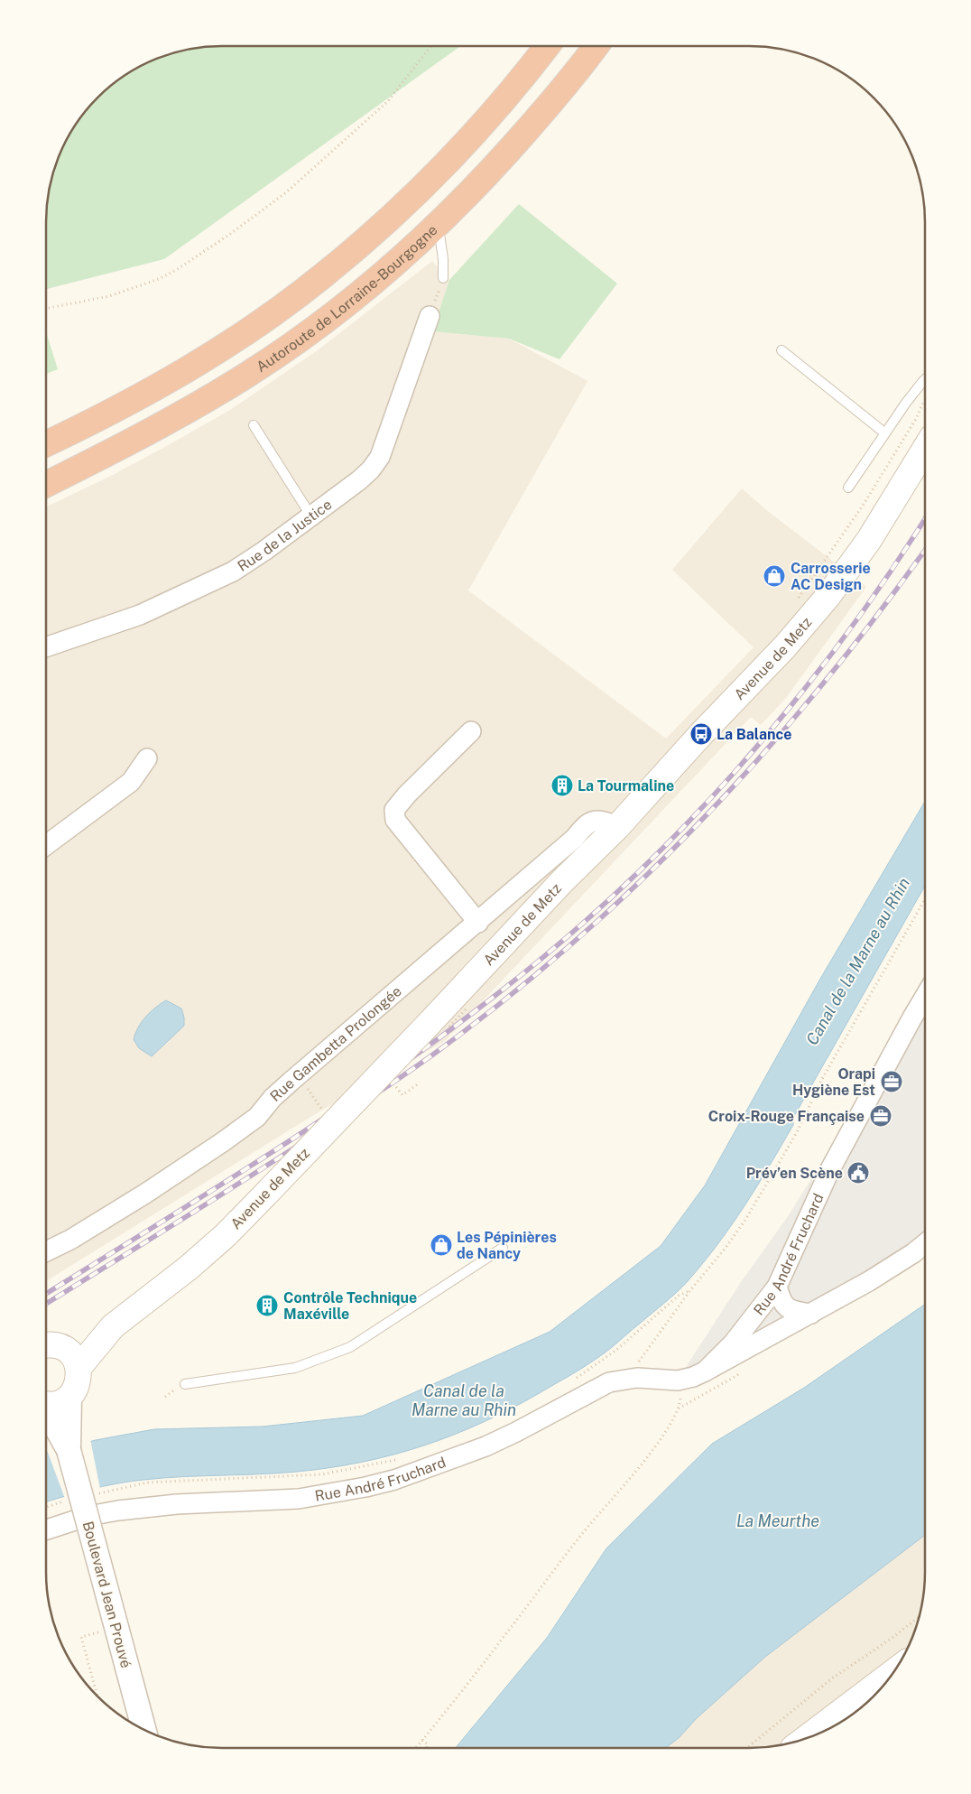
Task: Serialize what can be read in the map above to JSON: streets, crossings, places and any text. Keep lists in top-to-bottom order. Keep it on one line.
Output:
{"streets":{"highway":["Autoroute de Lorraine-Bourgogne"],"main road":["Avenue de Metz"],"street":["Rue de la Justice","Rue Gambetta Prolongée","Rue André Fruchard","Boulevard Jean Prouvé"]},"crossings":[["Avenue de Metz","Rue Gambetta Prolongée"]],"water":["Canal de la Marne au Rhin","La Meurthe"],"places":{"shop":["Carrosserie AC Design","Les Pépinières de Nancy"],"bus stop":["La Balance"],"building":["La Tourmaline","Contrôle Technique Maxéville"],"office":["Orapi Hygiène Est","Croix-Rouge Française"],"public building":["Prév’en Scène"]}}
